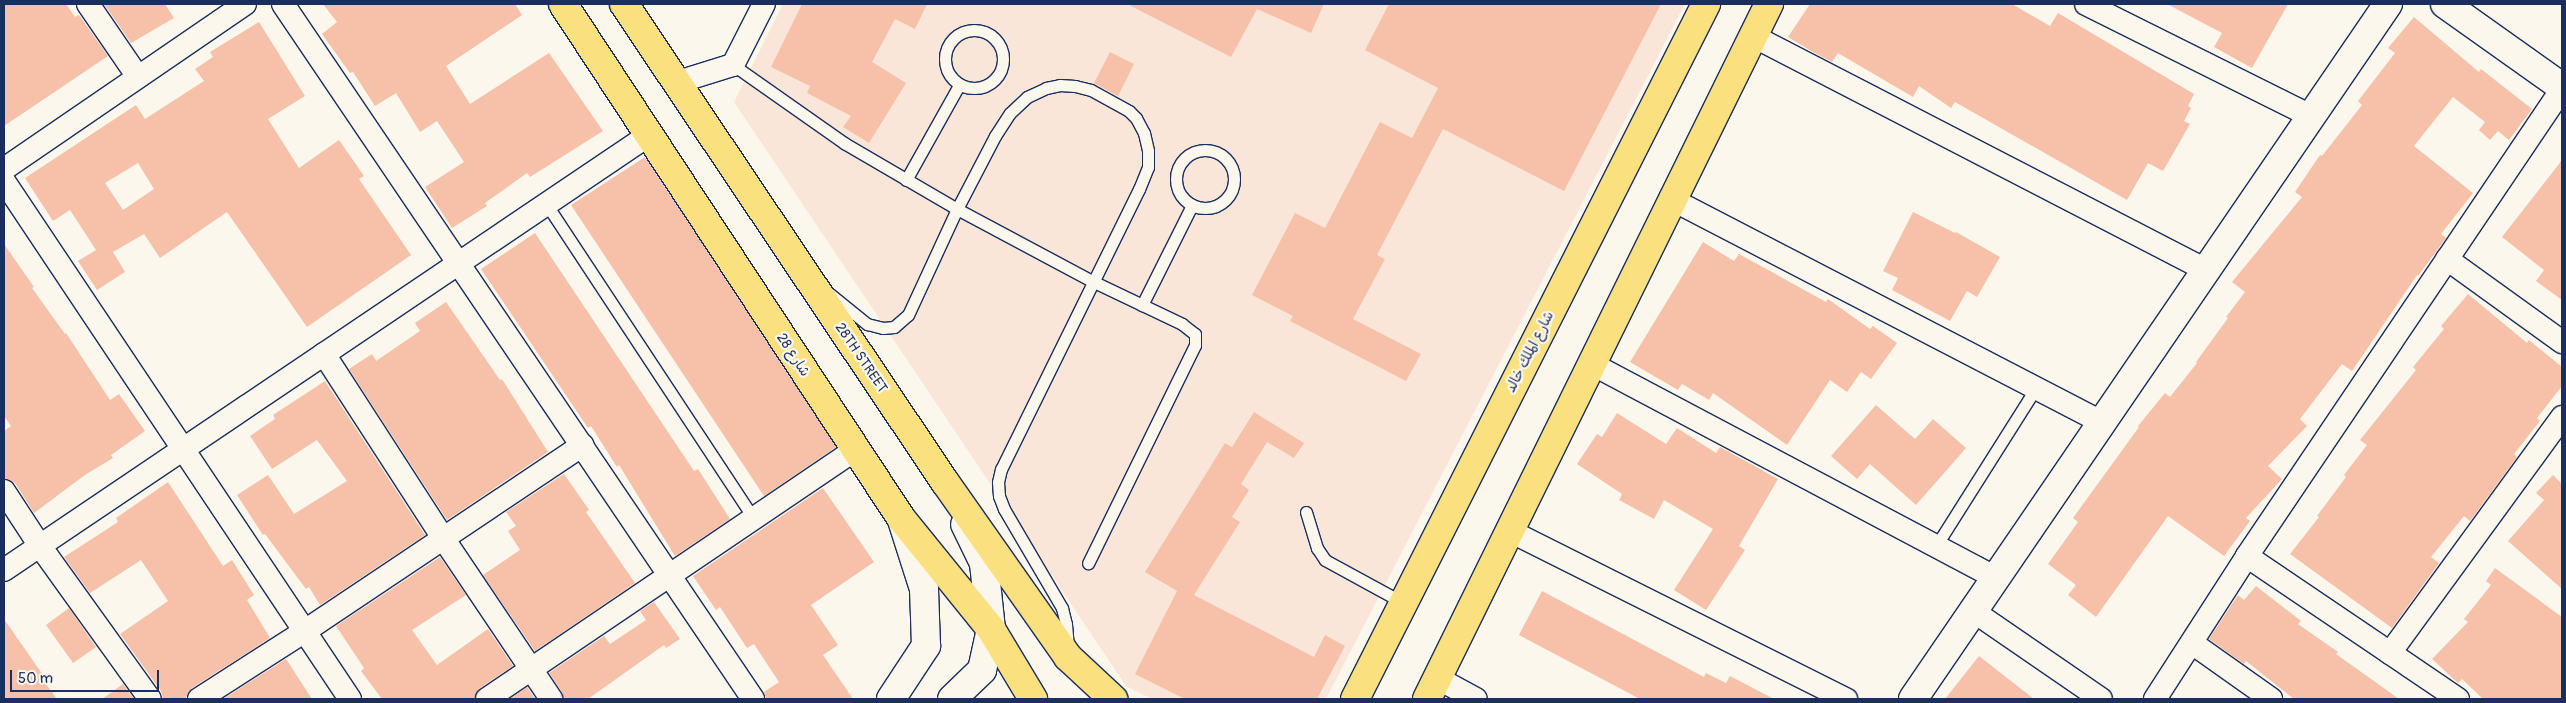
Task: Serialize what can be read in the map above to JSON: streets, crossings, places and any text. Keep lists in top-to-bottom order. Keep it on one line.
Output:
{"streets":{"main road":["شارع الملك خالد","شارع 28","28TH STREET"]},"scale_bar":"50 m"}
